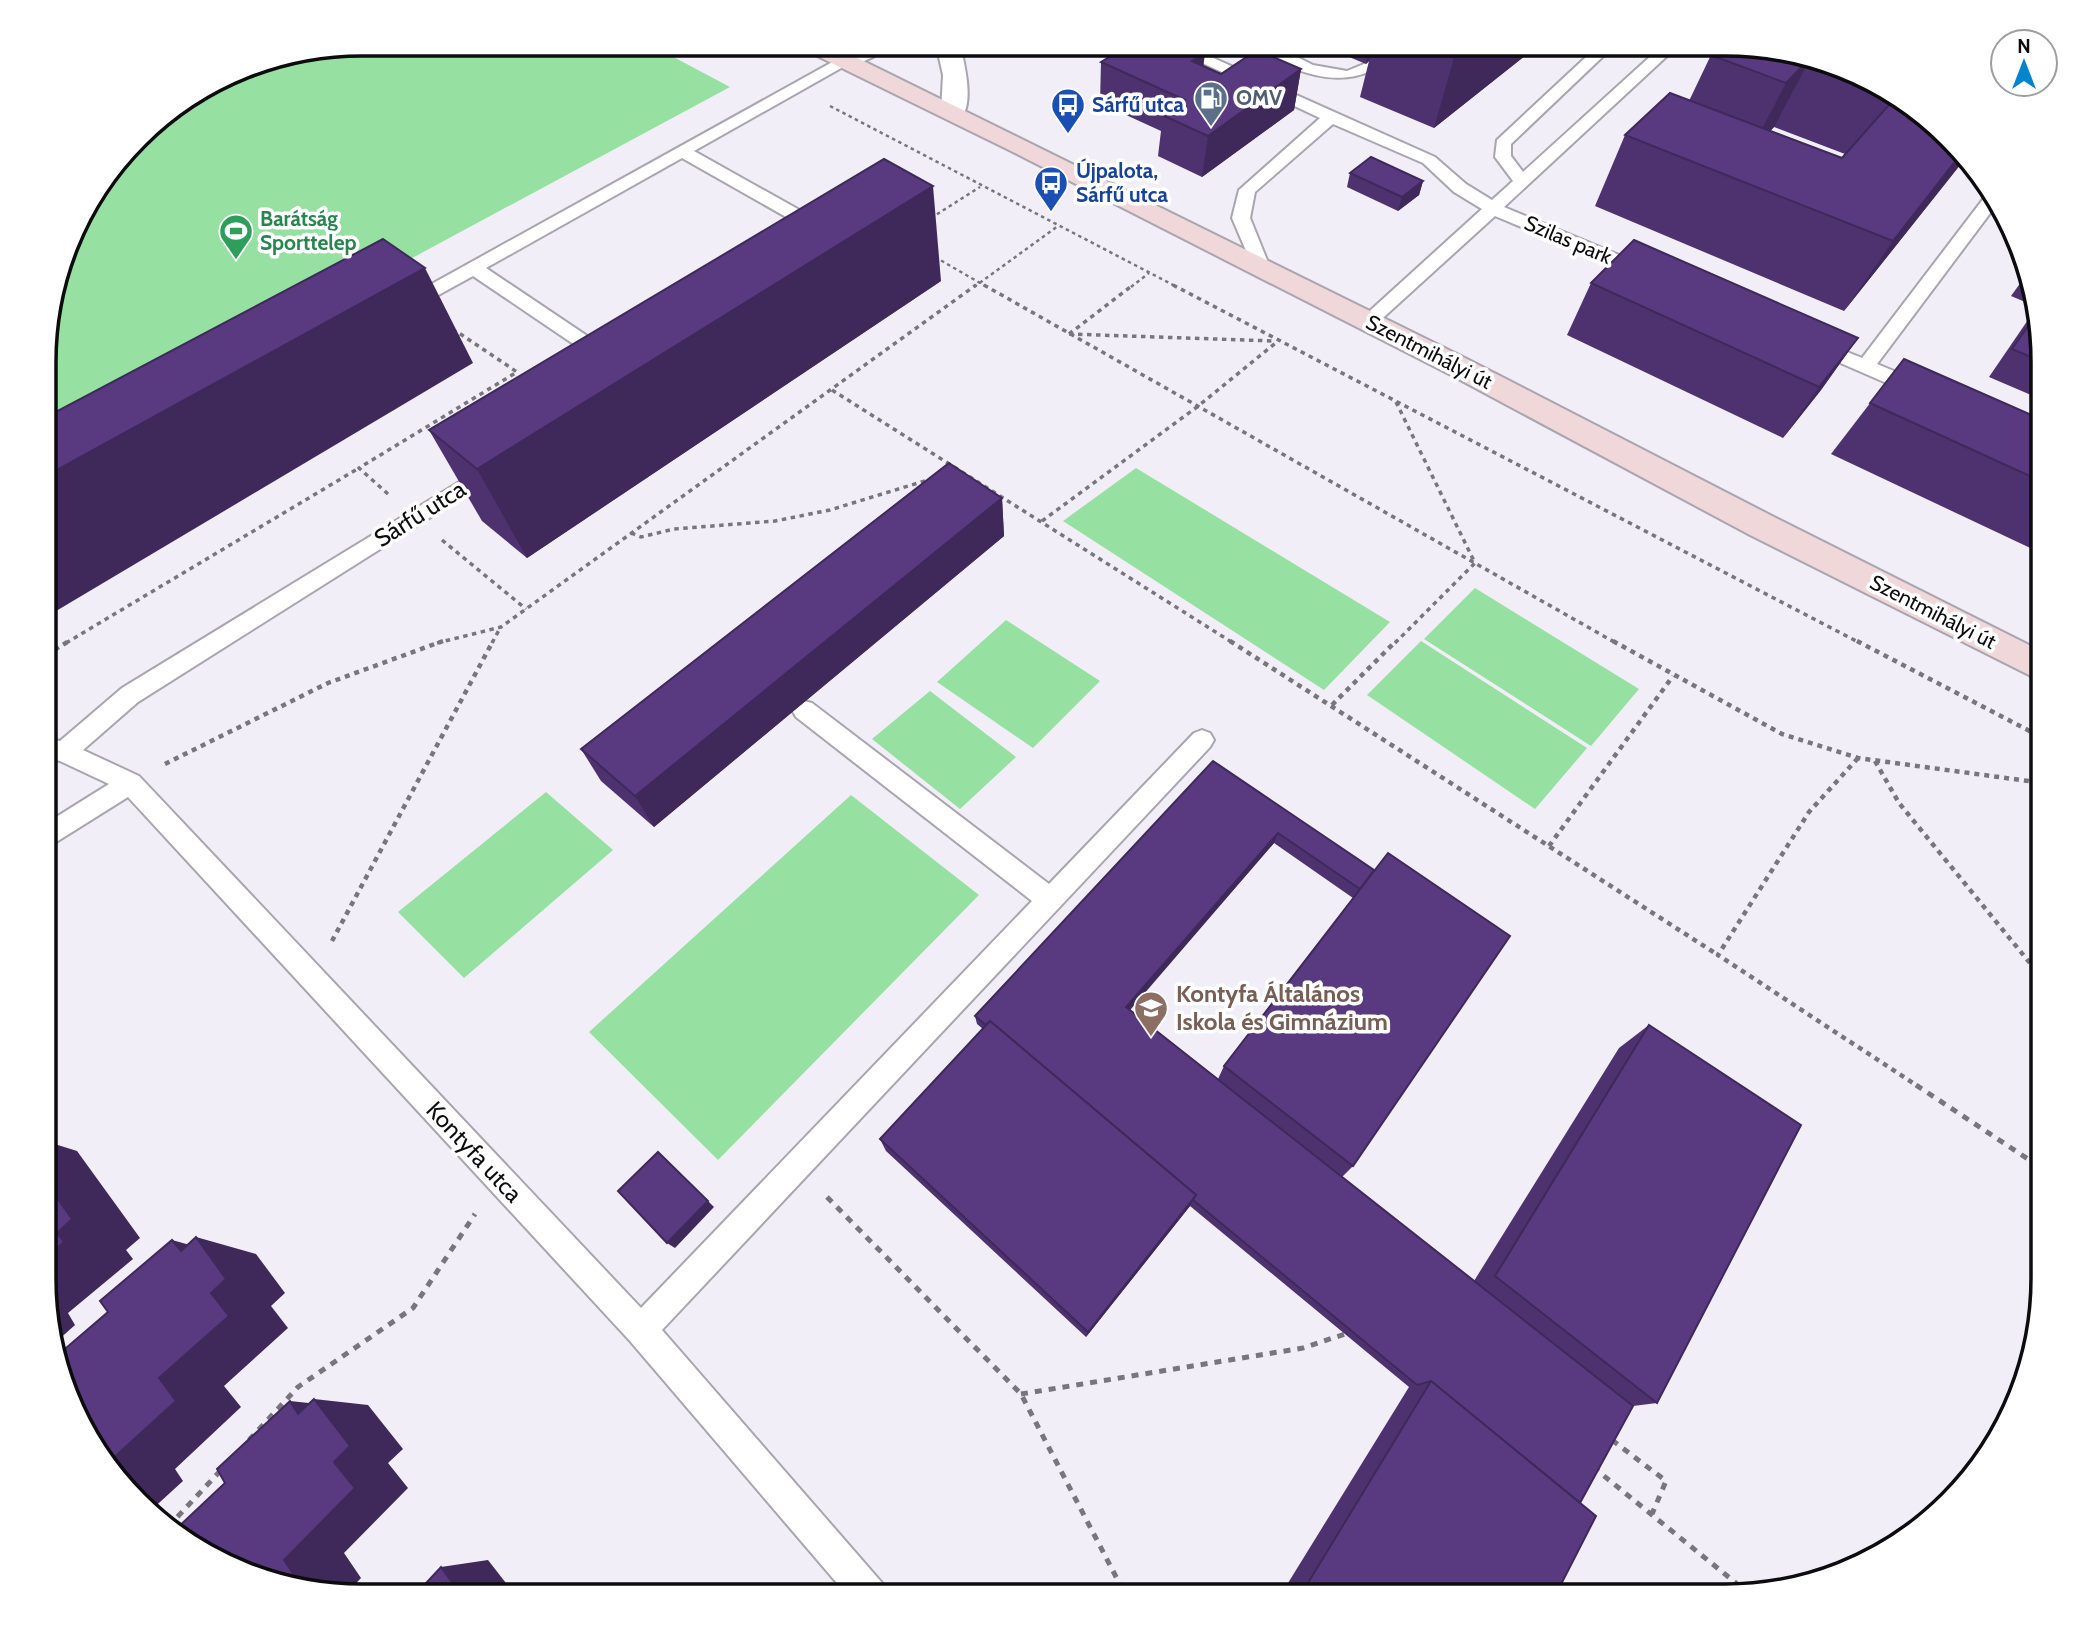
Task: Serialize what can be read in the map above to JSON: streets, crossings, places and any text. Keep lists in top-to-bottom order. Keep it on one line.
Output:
{"streets":{"main road":["Szentmihályi út"],"lane":["Szilas park","Sárfű utca","Kontyfa utca"]},"places":{"fuel station":["OMV"],"bus stop":["Sárfű utca","Újpalota, Sárfű utca"],"sports":["Barátság Sporttelep"],"school or university":["Kontyfa Általános Iskola és Gimnázium"]},"north":"top"}
